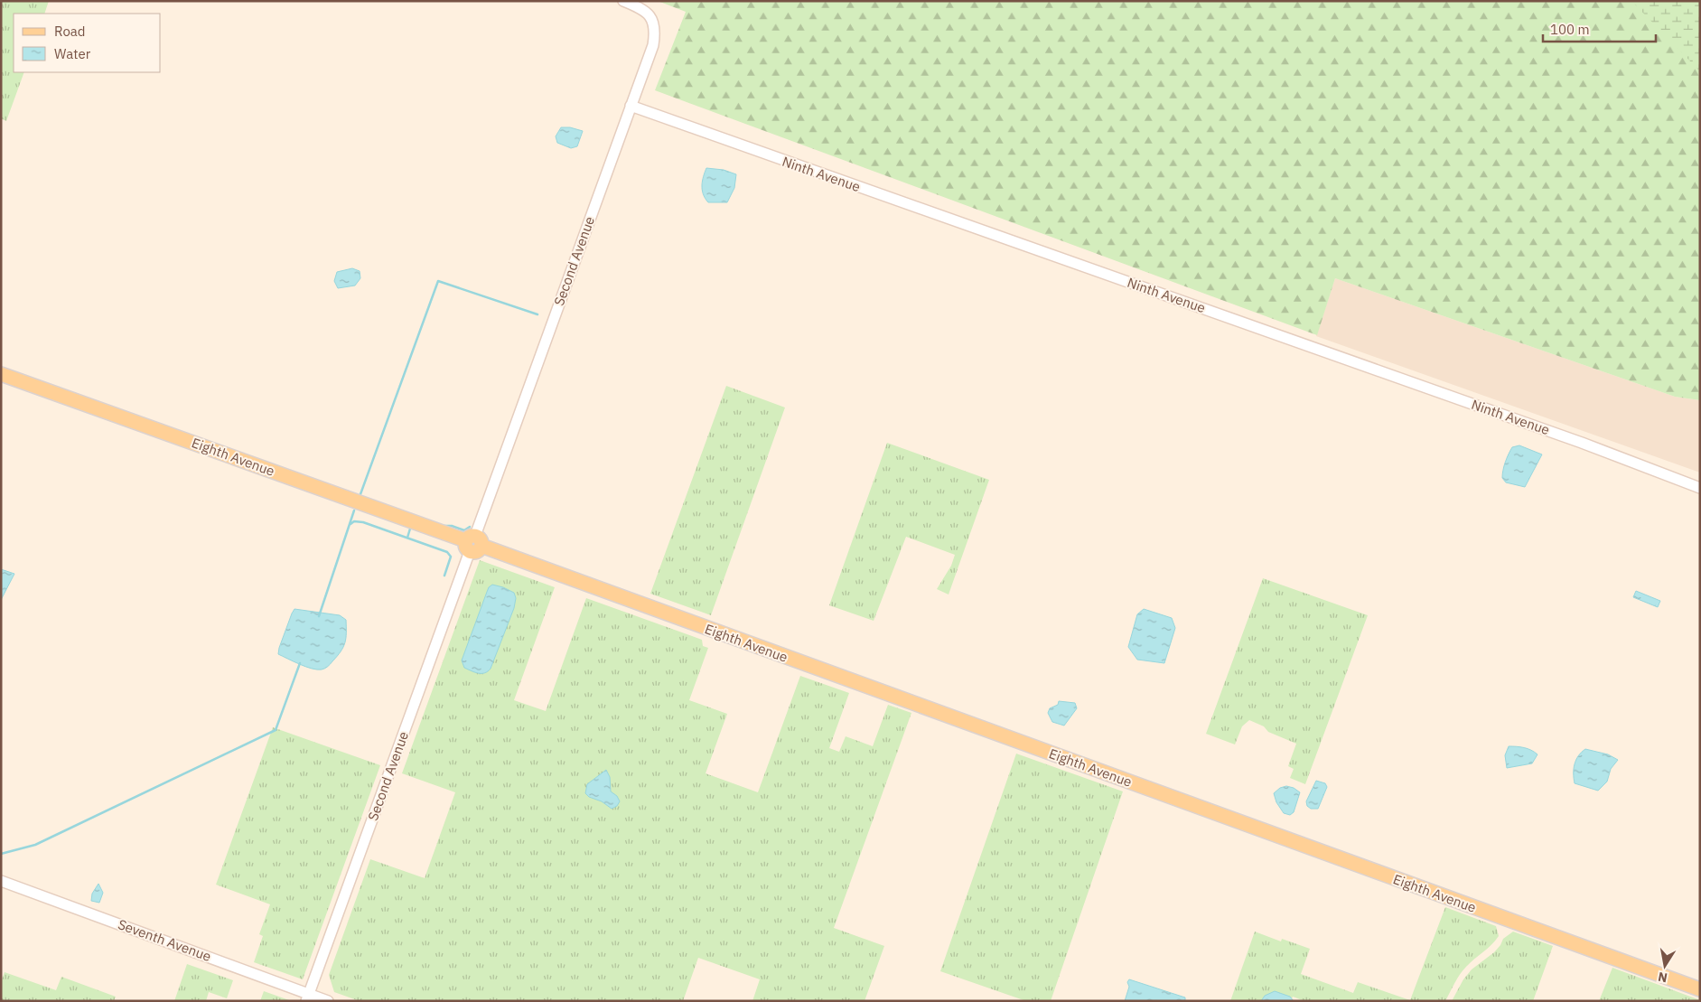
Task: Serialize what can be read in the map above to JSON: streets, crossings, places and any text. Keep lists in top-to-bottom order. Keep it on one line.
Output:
{"streets":{"main road":["Eighth Avenue"],"street":["Ninth Avenue","Second Avenue","Seventh Avenue"]},"crossings":[["Ninth Avenue","Second Avenue"],["Second Avenue","Eighth Avenue"],["Second Avenue","Seventh Avenue"]],"legend":["Road","Water"],"scale_bar":"100 m","north":"bottom"}
